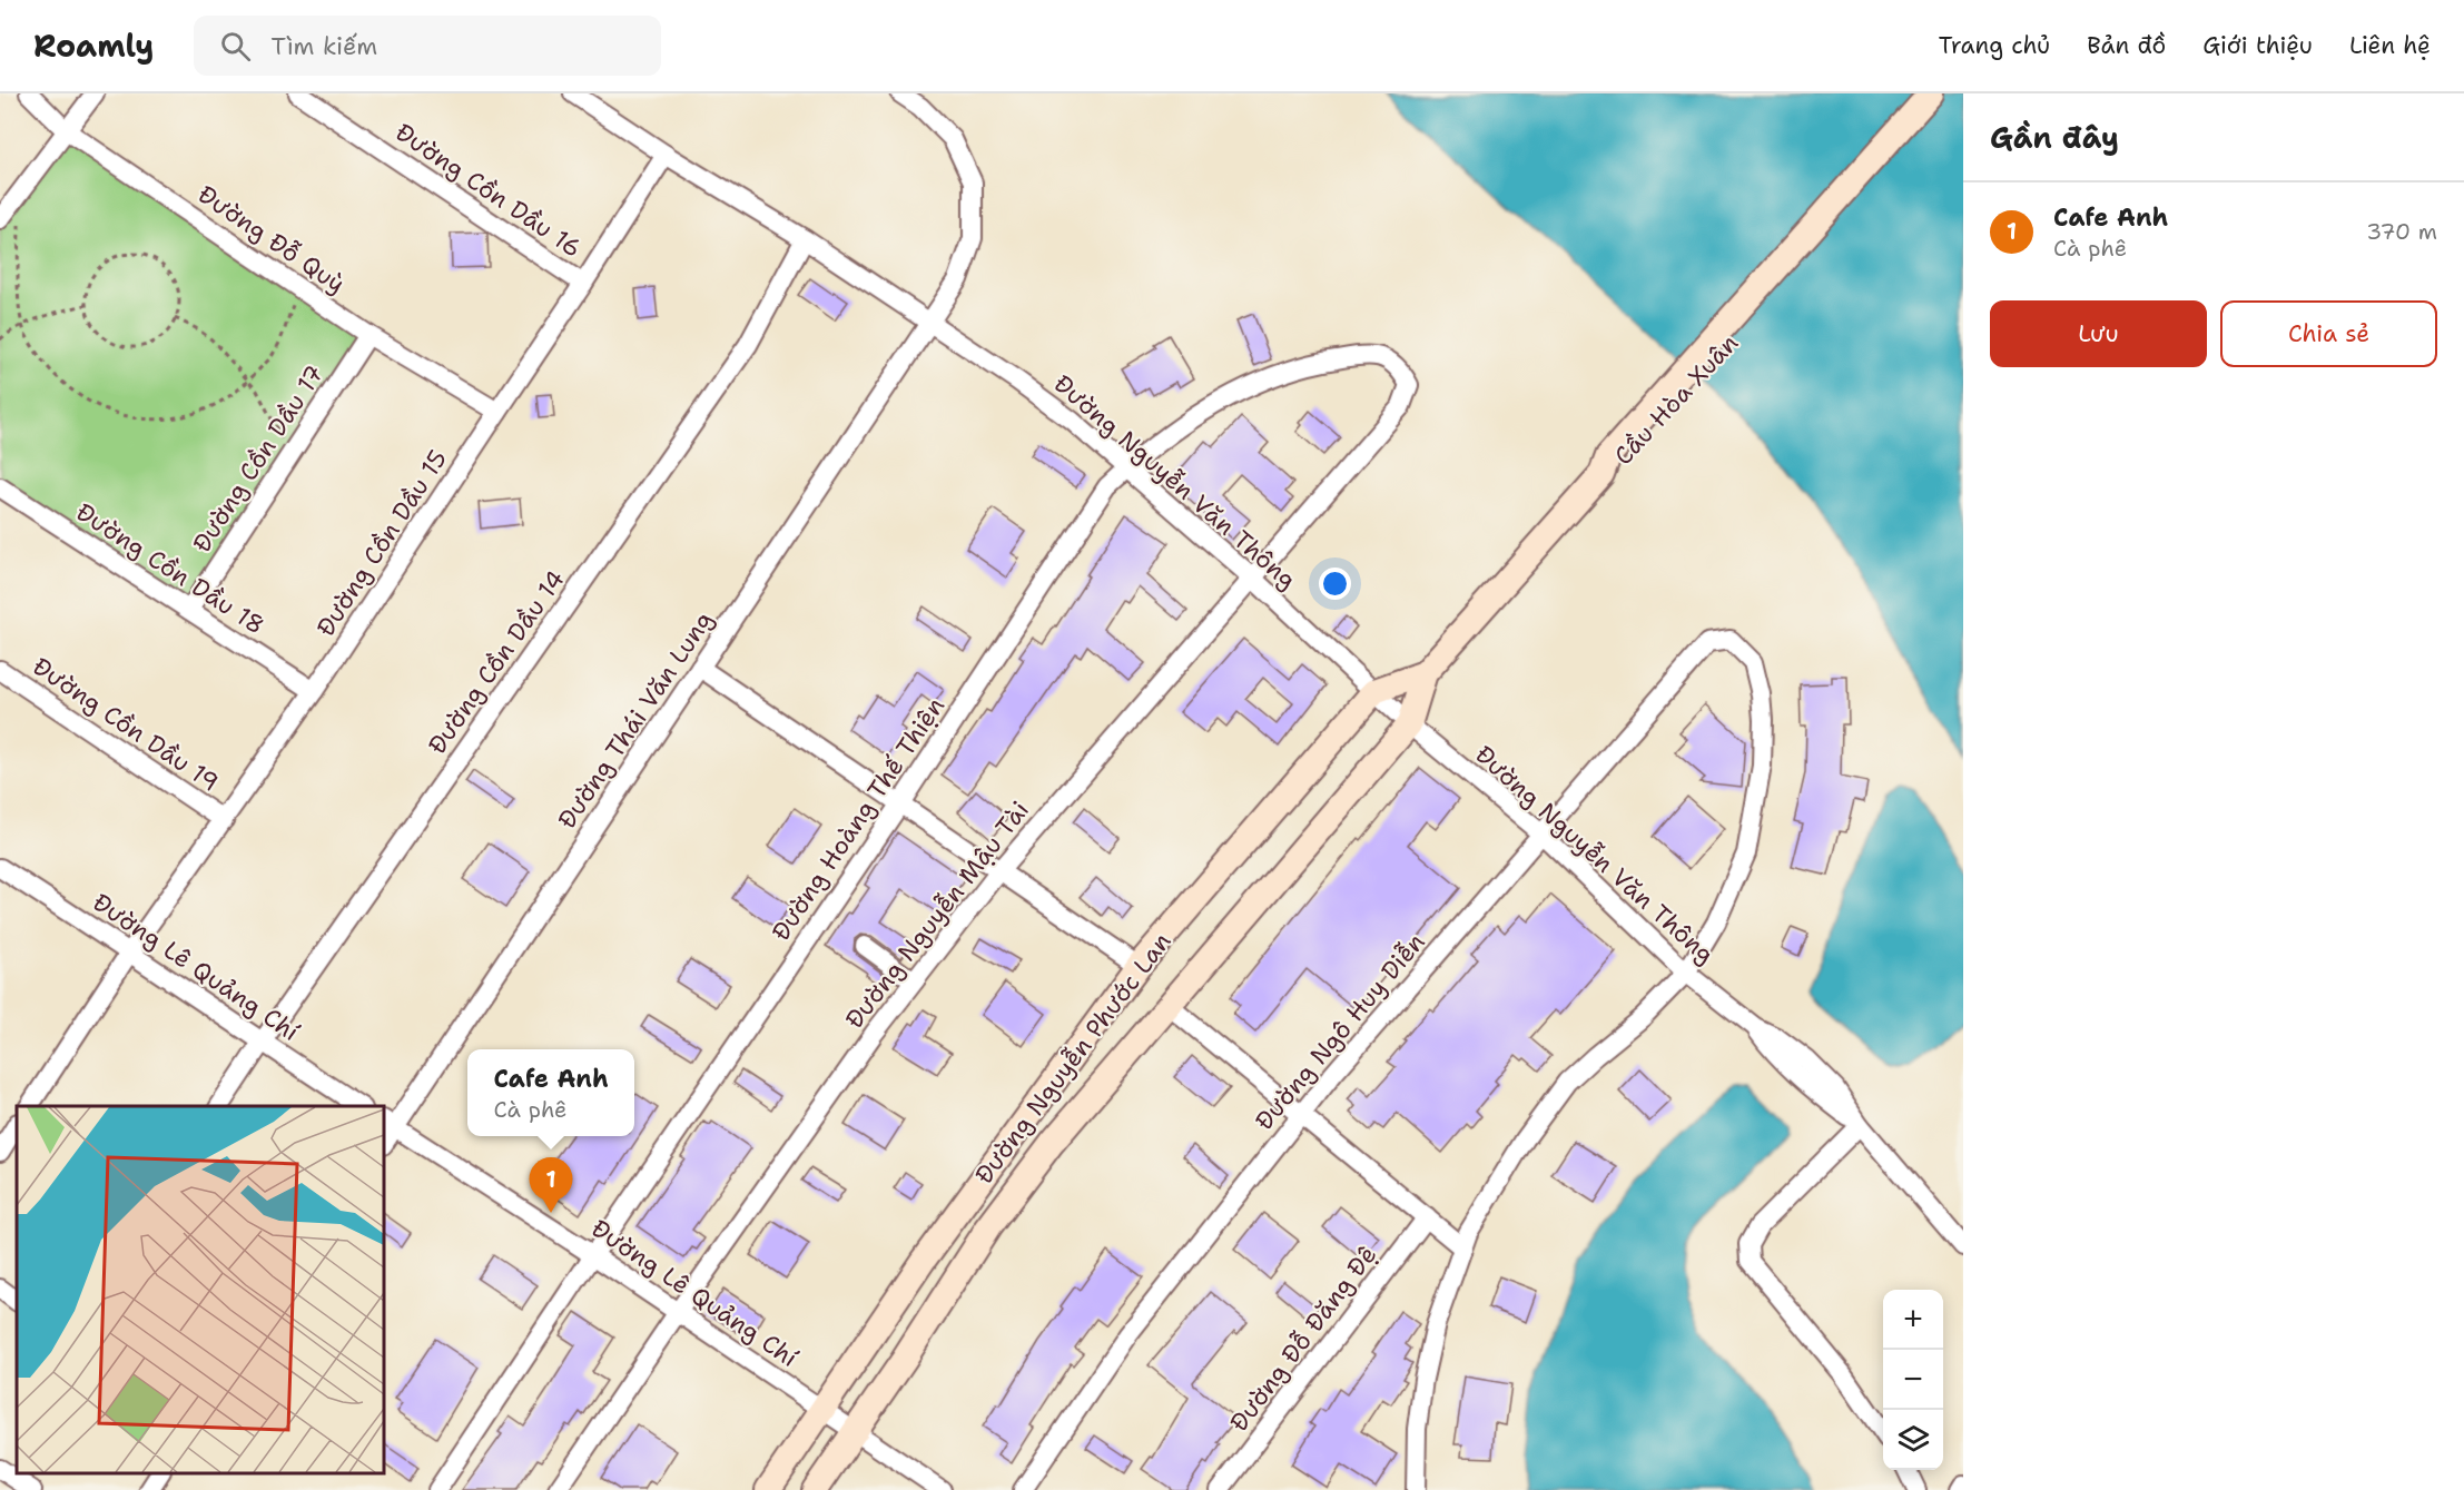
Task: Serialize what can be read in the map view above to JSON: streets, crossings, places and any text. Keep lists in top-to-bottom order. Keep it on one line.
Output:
{"streets":{"main road":["Cầu Hòa Xuân","Đường Nguyễn Phước Lan"],"street":["Đường Cồn Dầu 16","Đường Đỗ Quỳ","Đường Cồn Dầu 17","Đường Nguyễn Văn Thông","Đường Cồn Dầu 15","Đường Cồn Dầu 18","Đường Cồn Dầu 14","Đường Thái Văn Lung","Đường Cồn Dầu 19","Đường Hoàng Thế Thiện","Đường Nguyễn Mậu Tài","Đường Lê Quảng Chí","Đường Ngô Huy Diễn","Đường Đỗ Đăng Đệ"]},"crossings":[["Đường Cồn Dầu 16","Đường Cồn Dầu 15"],["Đường Đỗ Quỳ","Đường Cồn Dầu 17"],["Đường Đỗ Quỳ","Đường Cồn Dầu 15"],["Cầu Hòa Xuân","Đường Nguyễn Phước Lan"],["Đường Cồn Dầu 17","Đường Cồn Dầu 18"],["Đường Nguyễn Văn Thông","Đường Cồn Dầu 15"],["Đường Nguyễn Văn Thông","Đường Cồn Dầu 14"],["Đường Nguyễn Văn Thông","Đường Thái Văn Lung"],["Đường Nguyễn Văn Thông","Đường Hoàng Thế Thiện"],["Đường Nguyễn Văn Thông","Đường Nguyễn Mậu Tài"],["Đường Nguyễn Văn Thông","Đường Ngô Huy Diễn"],["Đường Nguyễn Văn Thông","Đường Nguyễn Phước Lan"],["Đường Cồn Dầu 15","Đường Cồn Dầu 18"],["Đường Cồn Dầu 15","Đường Cồn Dầu 19"],["Đường Cồn Dầu 15","Đường Lê Quảng Chí"],["Đường Cồn Dầu 14","Đường Lê Quảng Chí"],["Đường Thái Văn Lung","Đường Lê Quảng Chí"],["Đường Hoàng Thế Thiện","Đường Nguyễn Mậu Tài"],["Đường Hoàng Thế Thiện","Đường Lê Quảng Chí"],["Đường Nguyễn Mậu Tài","Đường Lê Quảng Chí"],["Đường Lê Quảng Chí","Đường Nguyễn Phước Lan"]],"page":{"header":"Roamly","search":"Tìm kiếm","nav":["Trang chủ","Bản đồ","Giới thiệu","Liên hệ"],"heading":"Gần đây","list":[{"mark":"1","name":"Cafe Anh","note":"Cà phê","value":"370 m"}],"buttons":["Lưu","Chia sẻ"],"popup":["Cafe Anh","Cà phê"],"pins":"1","map_buttons":["+","−"]}}
